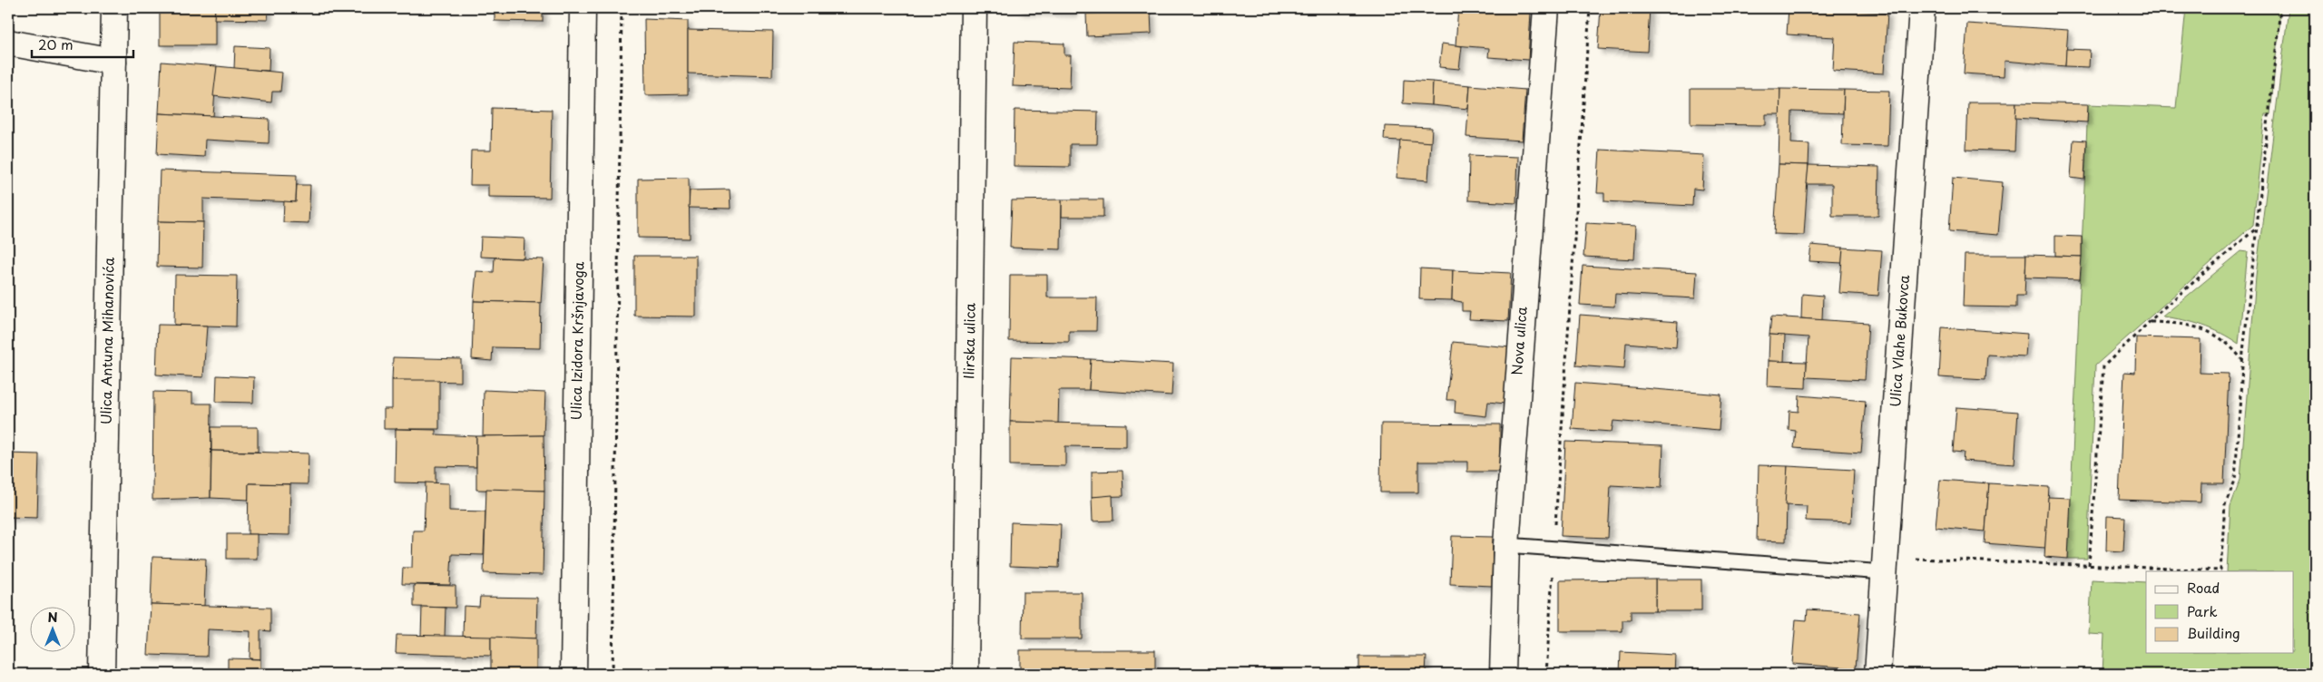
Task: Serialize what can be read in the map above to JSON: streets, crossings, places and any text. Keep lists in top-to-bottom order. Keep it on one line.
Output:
{"streets":{"street":["Ulica Antuna Mihanovića","Ulica Izidora Kršnjavoga","Ilirska ulica","Nova ulica","Ulica Vlahe Bukovca"]},"legend":["Road","Park","Building"],"scale_bar":"20 m","north":"top"}
